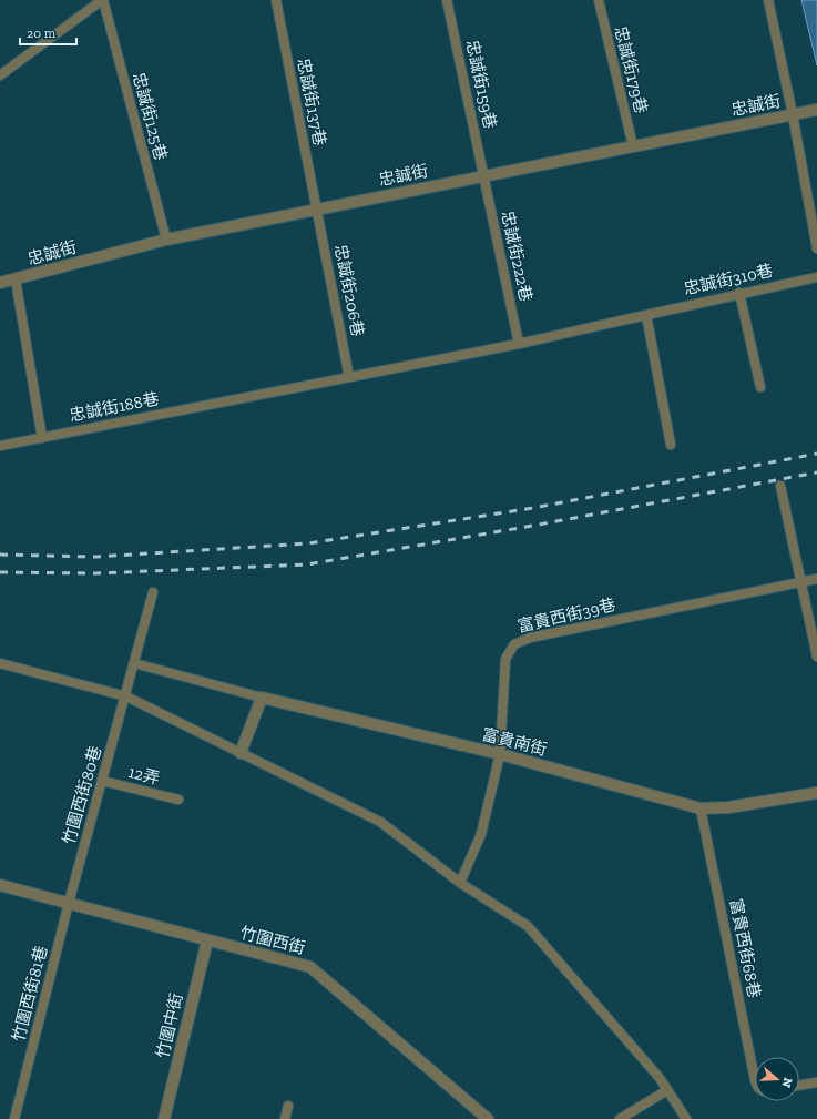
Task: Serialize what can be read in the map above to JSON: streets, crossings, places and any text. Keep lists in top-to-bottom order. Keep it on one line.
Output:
{"streets":{"street":["忠誠街","富貴南街","竹圍西街","竹圍中街"],"lane":["忠誠街179巷","忠誠街159巷","忠誠街137巷","忠誠街125巷","忠誠街222巷","忠誠街310巷","忠誠街206巷","忠誠街188巷","富貴西街39巷","12弄","竹圍西街80巷","富貴西街68巷","竹圍西街81巷"]},"crossings":[["忠誠街179巷","忠誠街"],["忠誠街159巷","忠誠街"],["忠誠街159巷","忠誠街222巷"],["忠誠街137巷","忠誠街"],["忠誠街137巷","忠誠街206巷"],["忠誠街","忠誠街125巷"],["忠誠街","忠誠街222巷"],["忠誠街","忠誠街206巷"],["忠誠街222巷","忠誠街310巷"],["忠誠街222巷","忠誠街188巷"],["忠誠街310巷","忠誠街188巷"],["忠誠街206巷","忠誠街188巷"],["富貴西街39巷","富貴南街"],["富貴南街","富貴西街68巷"],["12弄","竹圍西街80巷"],["竹圍西街80巷","竹圍西街"],["竹圍西街80巷","竹圍西街81巷"],["竹圍西街","竹圍西街81巷"],["竹圍西街","竹圍中街"]],"scale_bar":"20 m","north":"right"}
